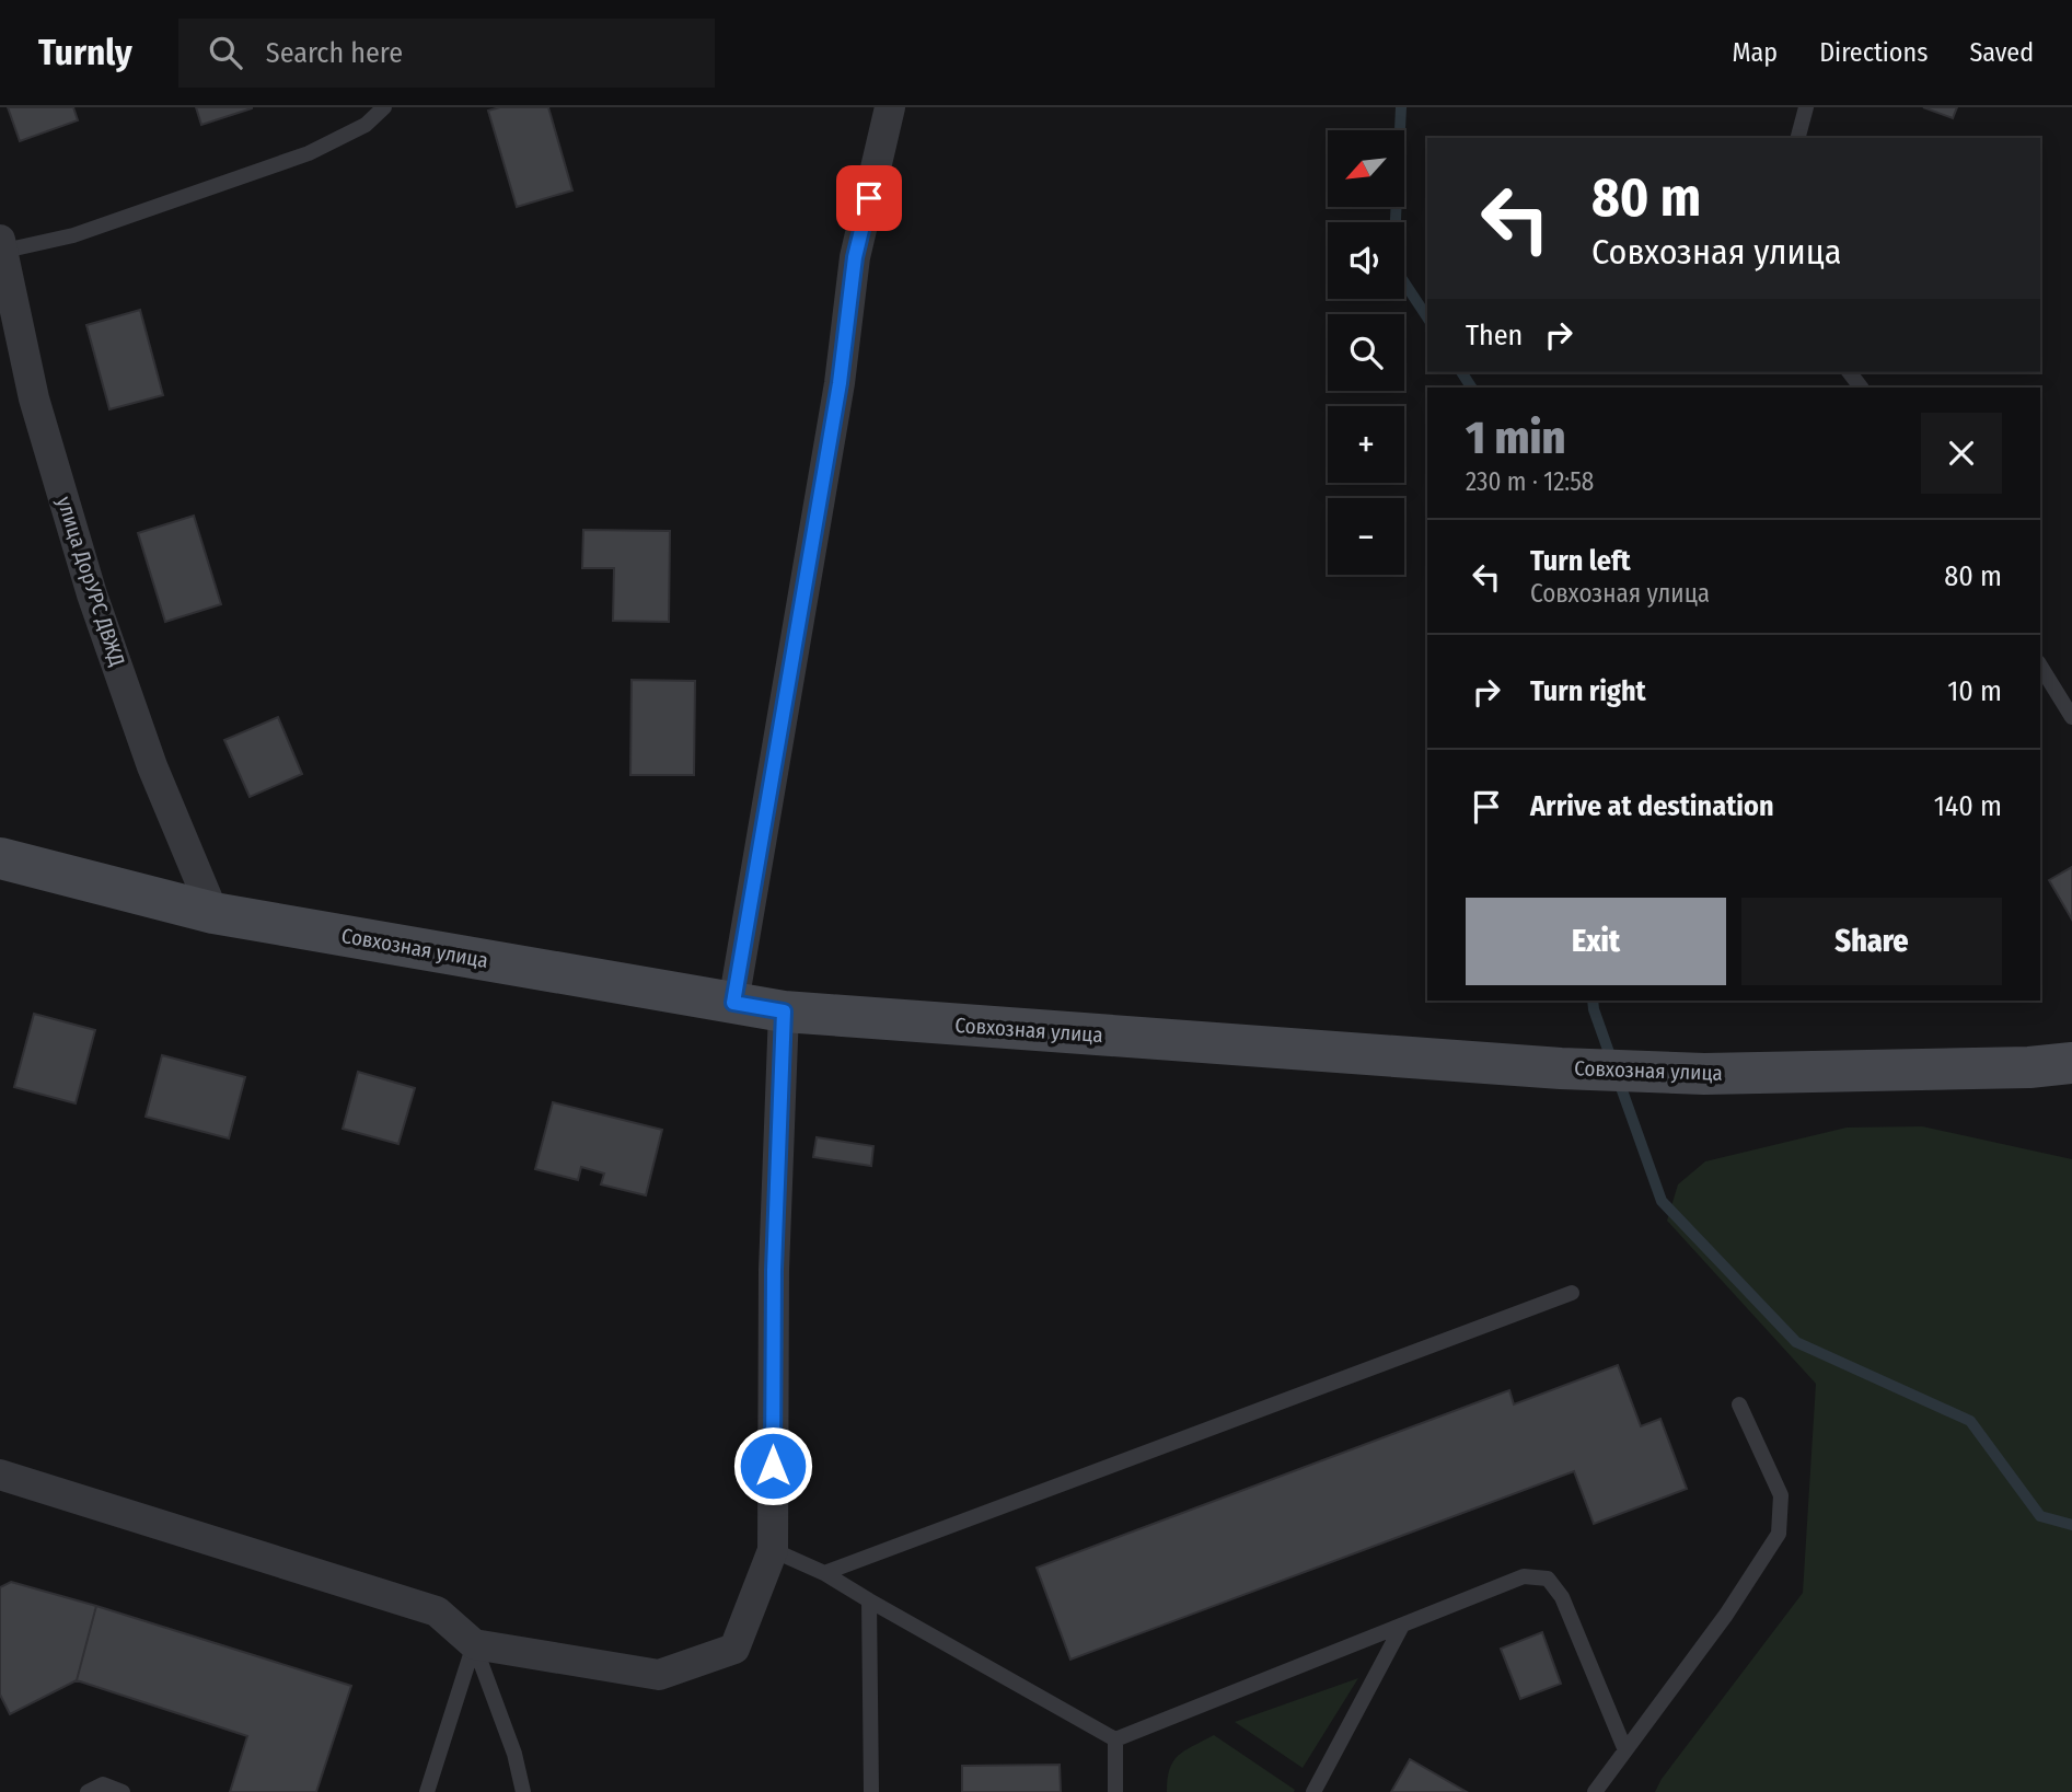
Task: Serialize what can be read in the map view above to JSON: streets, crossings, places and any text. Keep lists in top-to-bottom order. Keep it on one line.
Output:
{"streets":{"main road":["Совхозная улица"],"street":["улица ДорУРС ДВЖД"]},"crossings":[["улица ДорУРС ДВЖД","Совхозная улица"]],"north":"bottom left","page":{"header":"Turnly","search":"Search here","nav":["Map","Directions","Saved"],"map_buttons":["+","−"],"turn":["80 m","Совхозная улица"],"then":"Then","heading":["1 min","230 m · 12:58"],"list":[{"name":"Turn left","note":"Совхозная улица","value":"80 m"},{"name":"Turn right","value":"10 m"},{"name":"Arrive at destination","value":"140 m"}],"buttons":["Exit","Share"]}}
